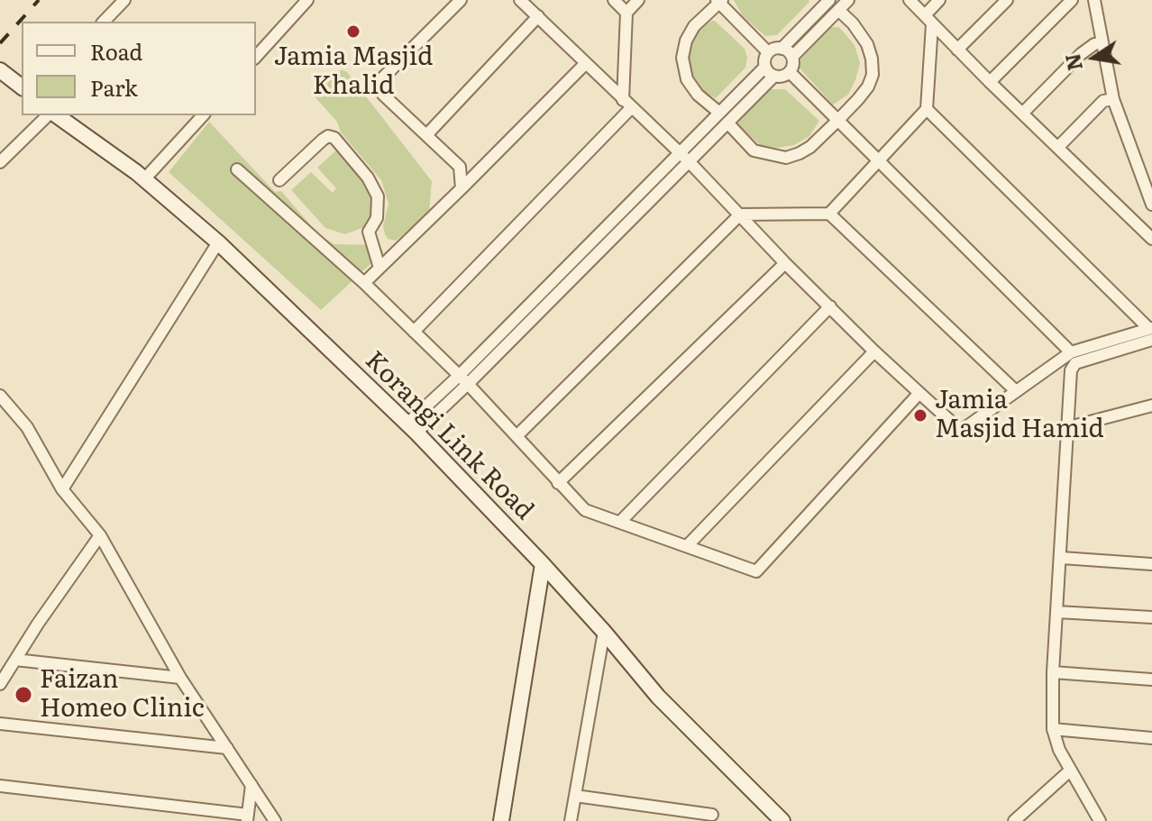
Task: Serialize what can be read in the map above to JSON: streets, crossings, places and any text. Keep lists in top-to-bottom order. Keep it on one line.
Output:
{"streets":{"main road":["Korangi Link Road"]},"places":["Jamia Masjid Khalid","Jamia Masjid Hamid","Faizan Homeo Clinic"],"legend":["Road","Park"],"north":"left"}
